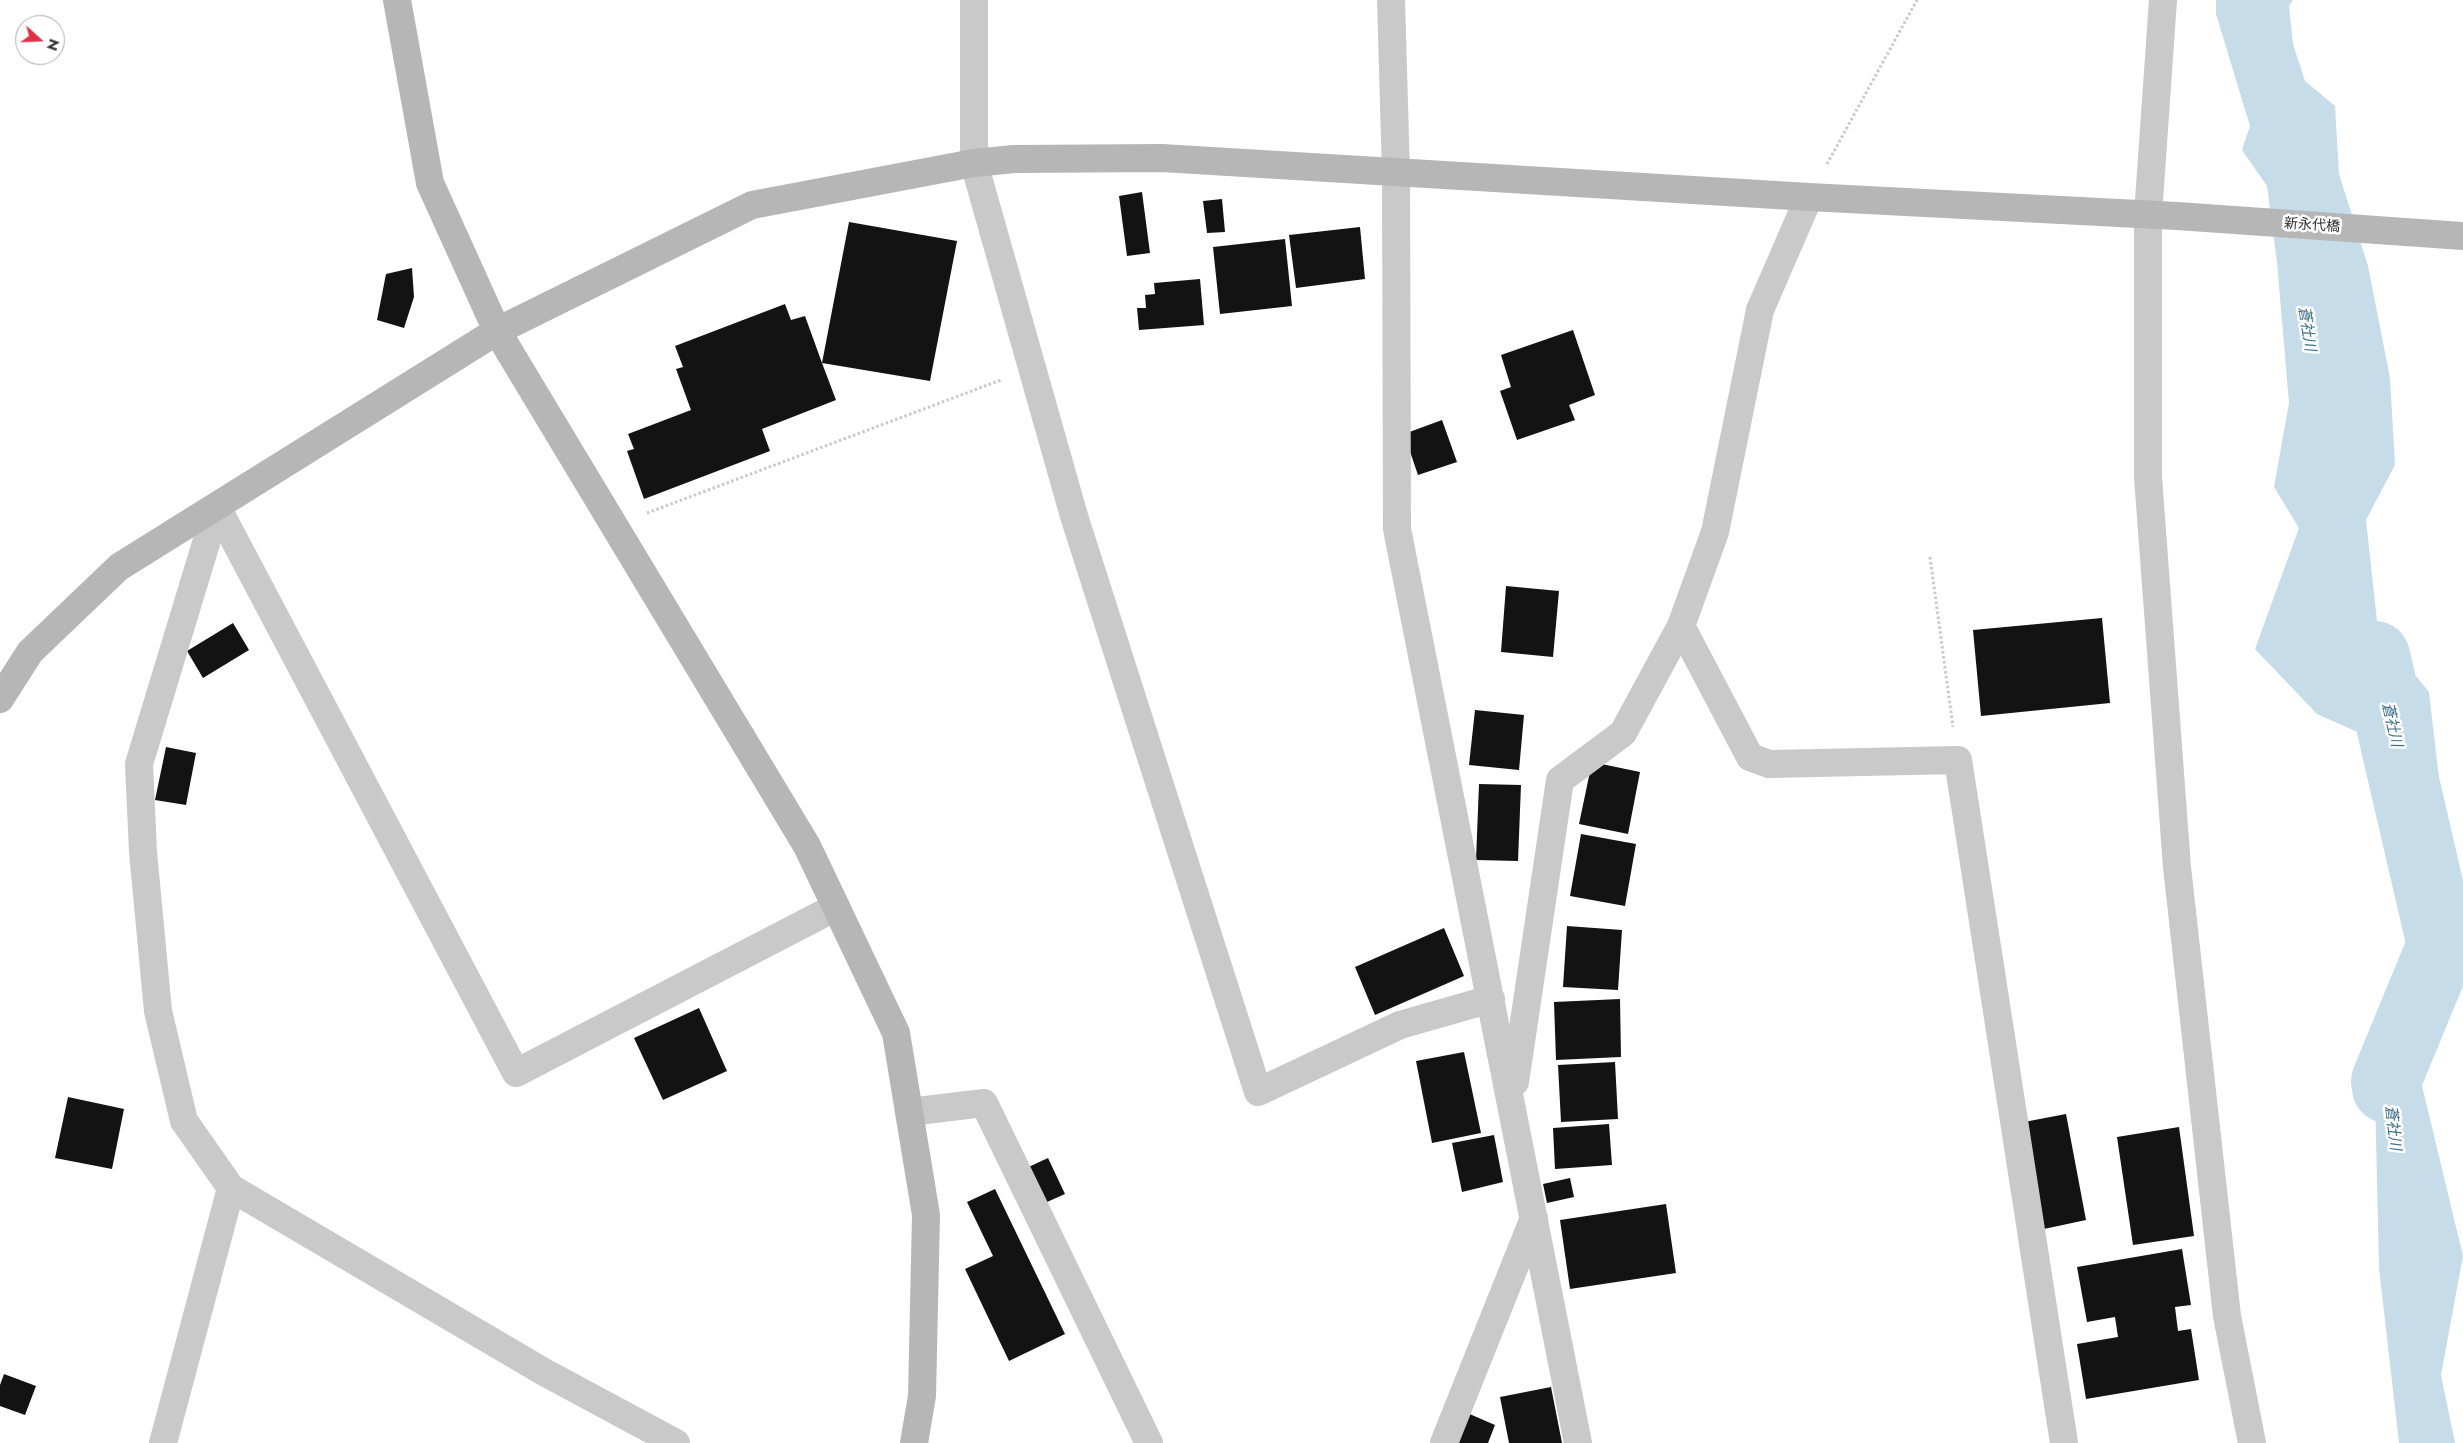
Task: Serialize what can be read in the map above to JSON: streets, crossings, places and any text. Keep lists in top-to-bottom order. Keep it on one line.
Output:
{"streets":{"street":["新永代橋"]},"water":["蒼社川"],"north":"right"}
